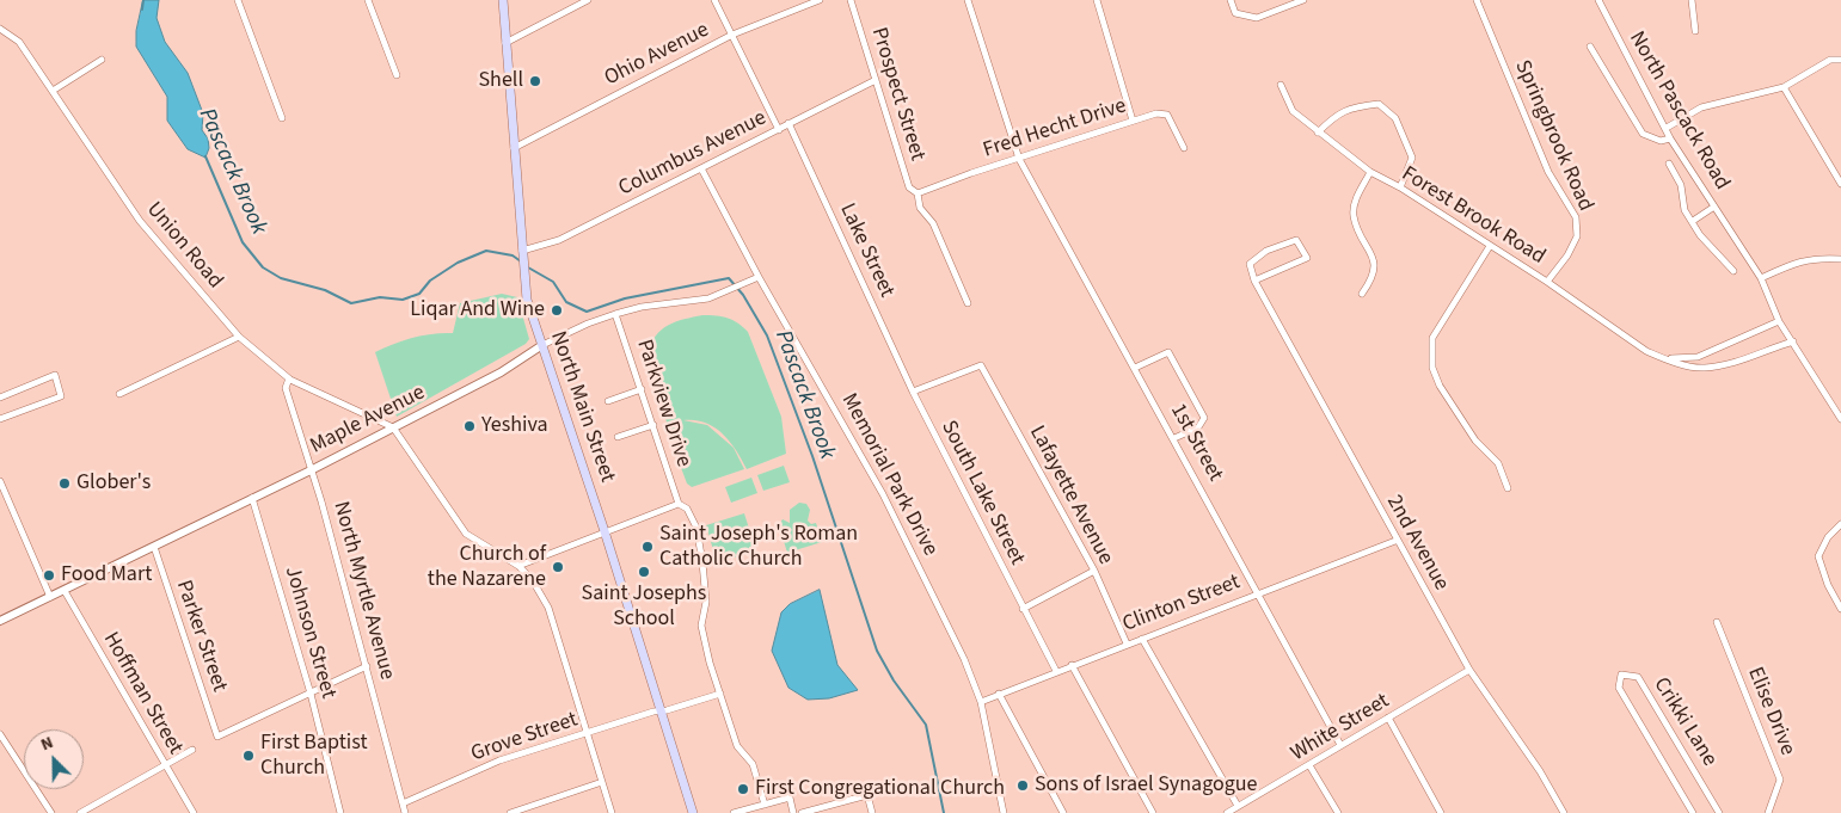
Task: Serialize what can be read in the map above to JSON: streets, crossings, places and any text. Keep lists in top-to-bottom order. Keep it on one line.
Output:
{"streets":{"main road":["North Main Street"],"street":["Ohio Avenue","Prospect Street","North Pascack Road","Fred Hecht Drive","Springbrook Road","Columbus Avenue","Forest Brook Road","Union Road","Lake Street","Parkview Drive","Maple Avenue","1st Street","Memorial Park Drive","South Lake Street","Lafayette Avenue","2nd Avenue","North Myrtle Avenue","Clinton Street","Johnson Street","Parker Street","Hoffman Street","Elise Drive","Crikki Lane","White Street","Grove Street"]},"crossings":[["Ohio Avenue","North Main Street"],["Prospect Street","Fred Hecht Drive"],["Prospect Street","Columbus Avenue"],["North Pascack Road","Forest Brook Road"],["Fred Hecht Drive","1st Street"],["Springbrook Road","Forest Brook Road"],["Columbus Avenue","Lake Street"],["Columbus Avenue","North Main Street"],["Columbus Avenue","Memorial Park Drive"],["Union Road","Maple Avenue"],["Union Road","North Myrtle Avenue"],["Lake Street","South Lake Street"],["Lake Street","Lafayette Avenue"],["Parkview Drive","Maple Avenue"],["Parkview Drive","Grove Street"],["North Main Street","Maple Avenue"],["North Main Street","Grove Street"],["Maple Avenue","Memorial Park Drive"],["Maple Avenue","North Myrtle Avenue"],["Maple Avenue","Johnson Street"],["Maple Avenue","Parker Street"],["Maple Avenue","Hoffman Street"],["1st Street","Clinton Street"],["1st Street","White Street"],["Memorial Park Drive","Clinton Street"],["South Lake Street","Lafayette Avenue"],["Lafayette Avenue","Clinton Street"],["2nd Avenue","Clinton Street"],["2nd Avenue","White Street"],["North Myrtle Avenue","Grove Street"],["Johnson Street","Parker Street"]],"water":["Pascack Brook"],"places":["Shell","Liqar And Wine","Yeshiva","Glober's","Saint Joseph's Roman Catholic Church","Church of the Nazarene","Saint Josephs School","Food Mart","First Baptist Church","Sons of Israel Synagogue","First Congregational Church"],"north":"top left"}
